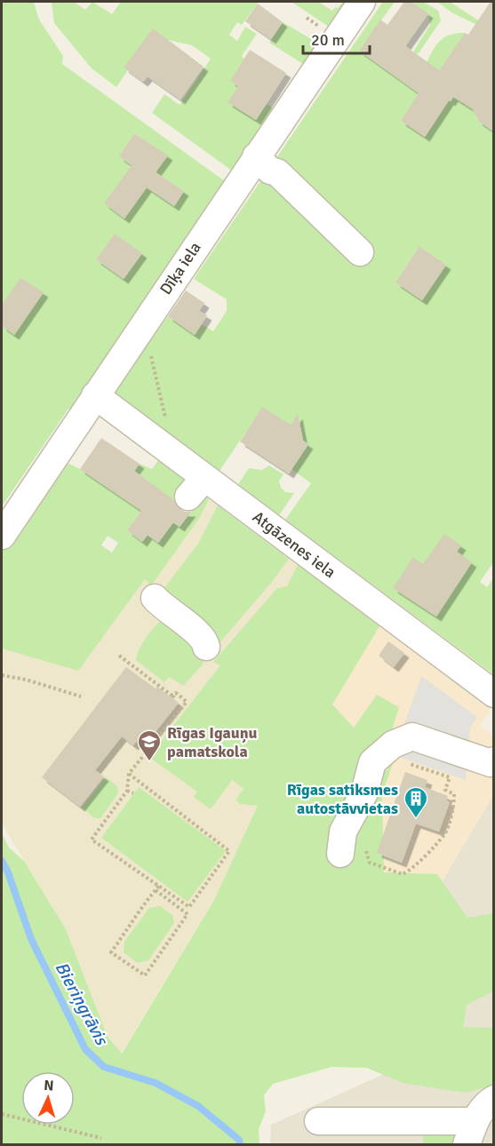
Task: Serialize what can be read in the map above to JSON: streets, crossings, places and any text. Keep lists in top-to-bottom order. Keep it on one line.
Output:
{"streets":{"street":["Dīķa iela","Atgāzenes iela"]},"crossings":[["Dīķa iela","Atgāzenes iela"]],"water":["Bieriņgrāvis"],"places":{"school or university":["Rīgas Igauņu pamatskola"],"building":["Rīgas satiksmes autostāvvietas"]},"scale_bar":"20 m","north":"top"}
